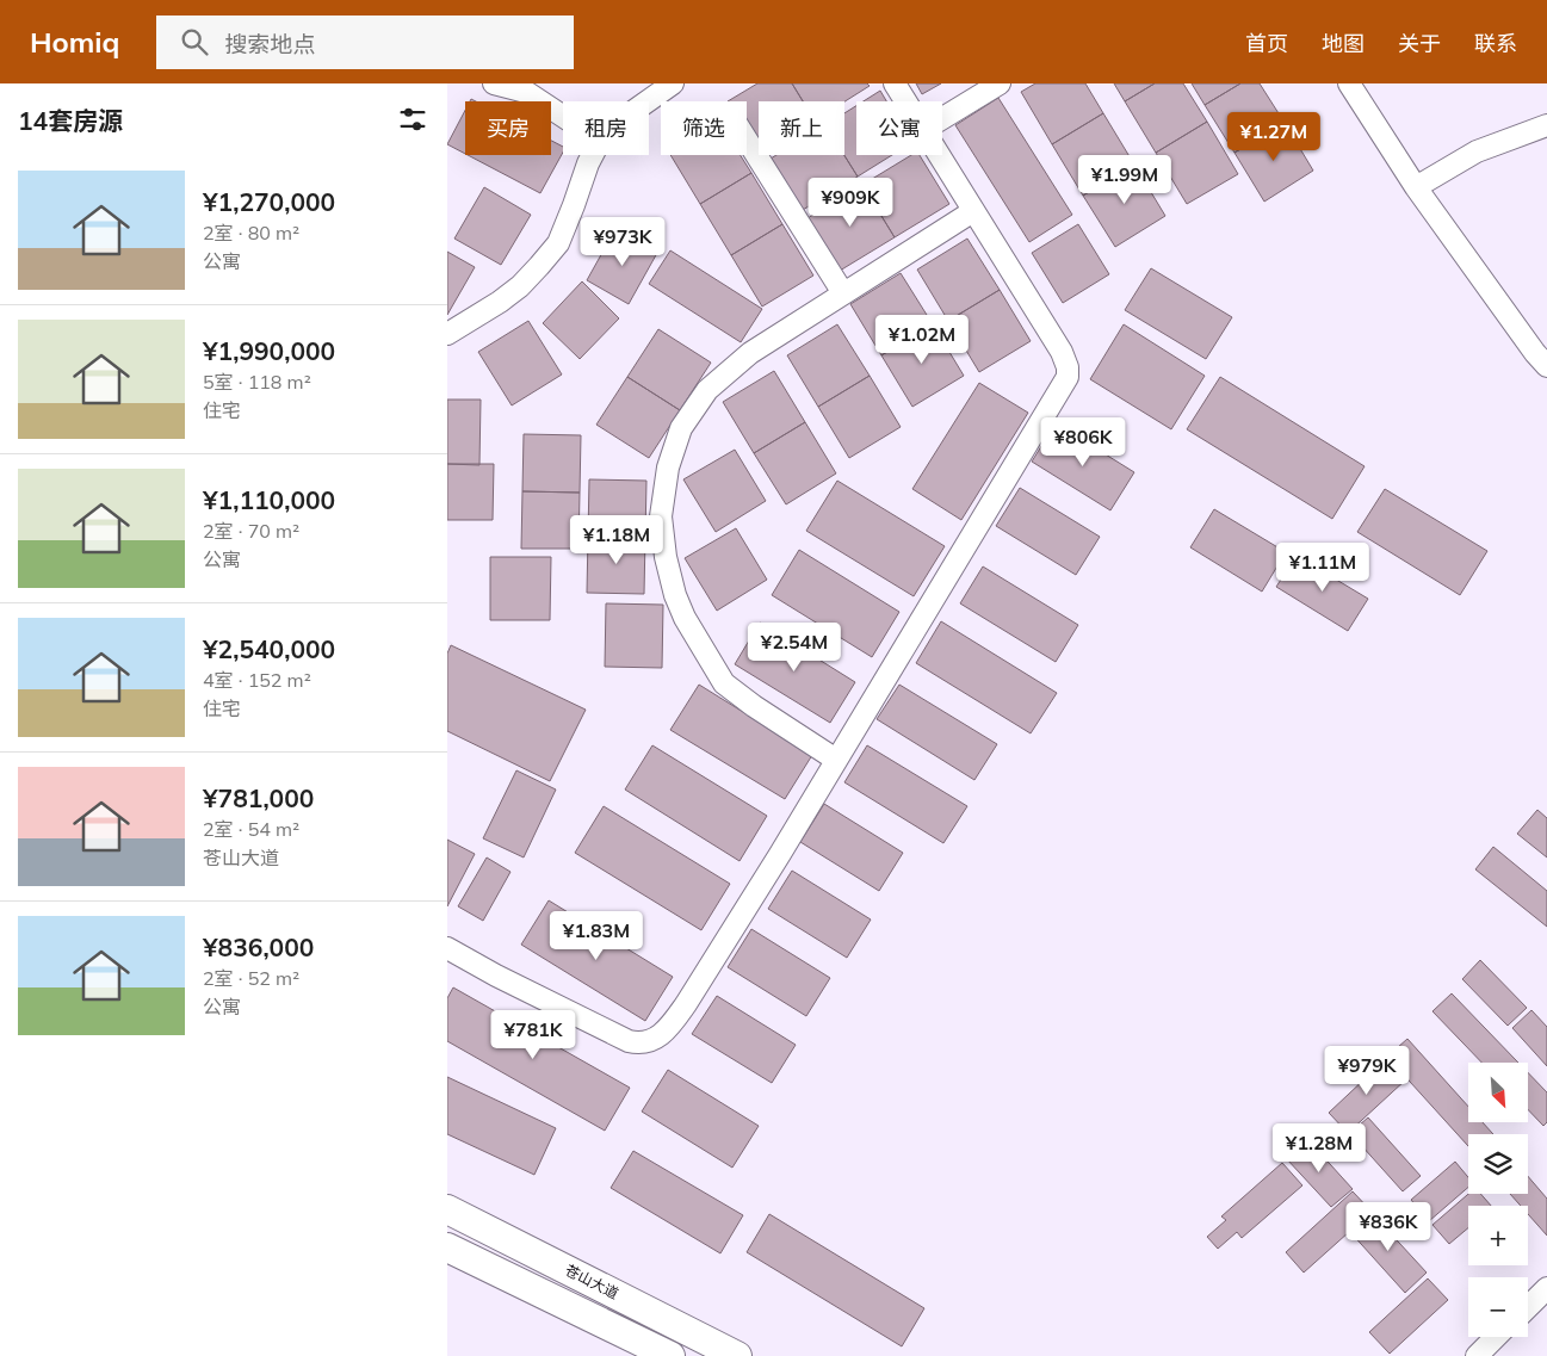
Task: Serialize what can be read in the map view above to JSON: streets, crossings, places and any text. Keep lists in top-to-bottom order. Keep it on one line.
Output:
{"streets":{"main road":["苍山大道"]},"north":"bottom right","page":{"header":"Homiq","search":"搜索地点","nav":["首页","地图","关于","联系"],"heading":"14套房源","chip":["买房","租房","筛选","新上","公寓"],"price":["¥1.27M","¥1.99M","¥909K","¥973K","¥1.02M","¥806K","¥1.18M","¥1.11M","¥2.54M","¥1.83M","¥781K","¥979K","¥1.28M","¥836K"],"list":[{"name":"¥1,270,000","note":"2室 · 80 m² · 公寓"},{"name":"¥1,990,000","note":"5室 · 118 m² · 住宅"},{"name":"¥1,110,000","note":"2室 · 70 m² · 公寓"},{"name":"¥2,540,000","note":"4室 · 152 m² · 住宅"},{"name":"¥781,000","note":"2室 · 54 m² · 苍山大道"},{"name":"¥836,000","note":"2室 · 52 m² · 公寓"}],"map_buttons":["+","−"]}}
